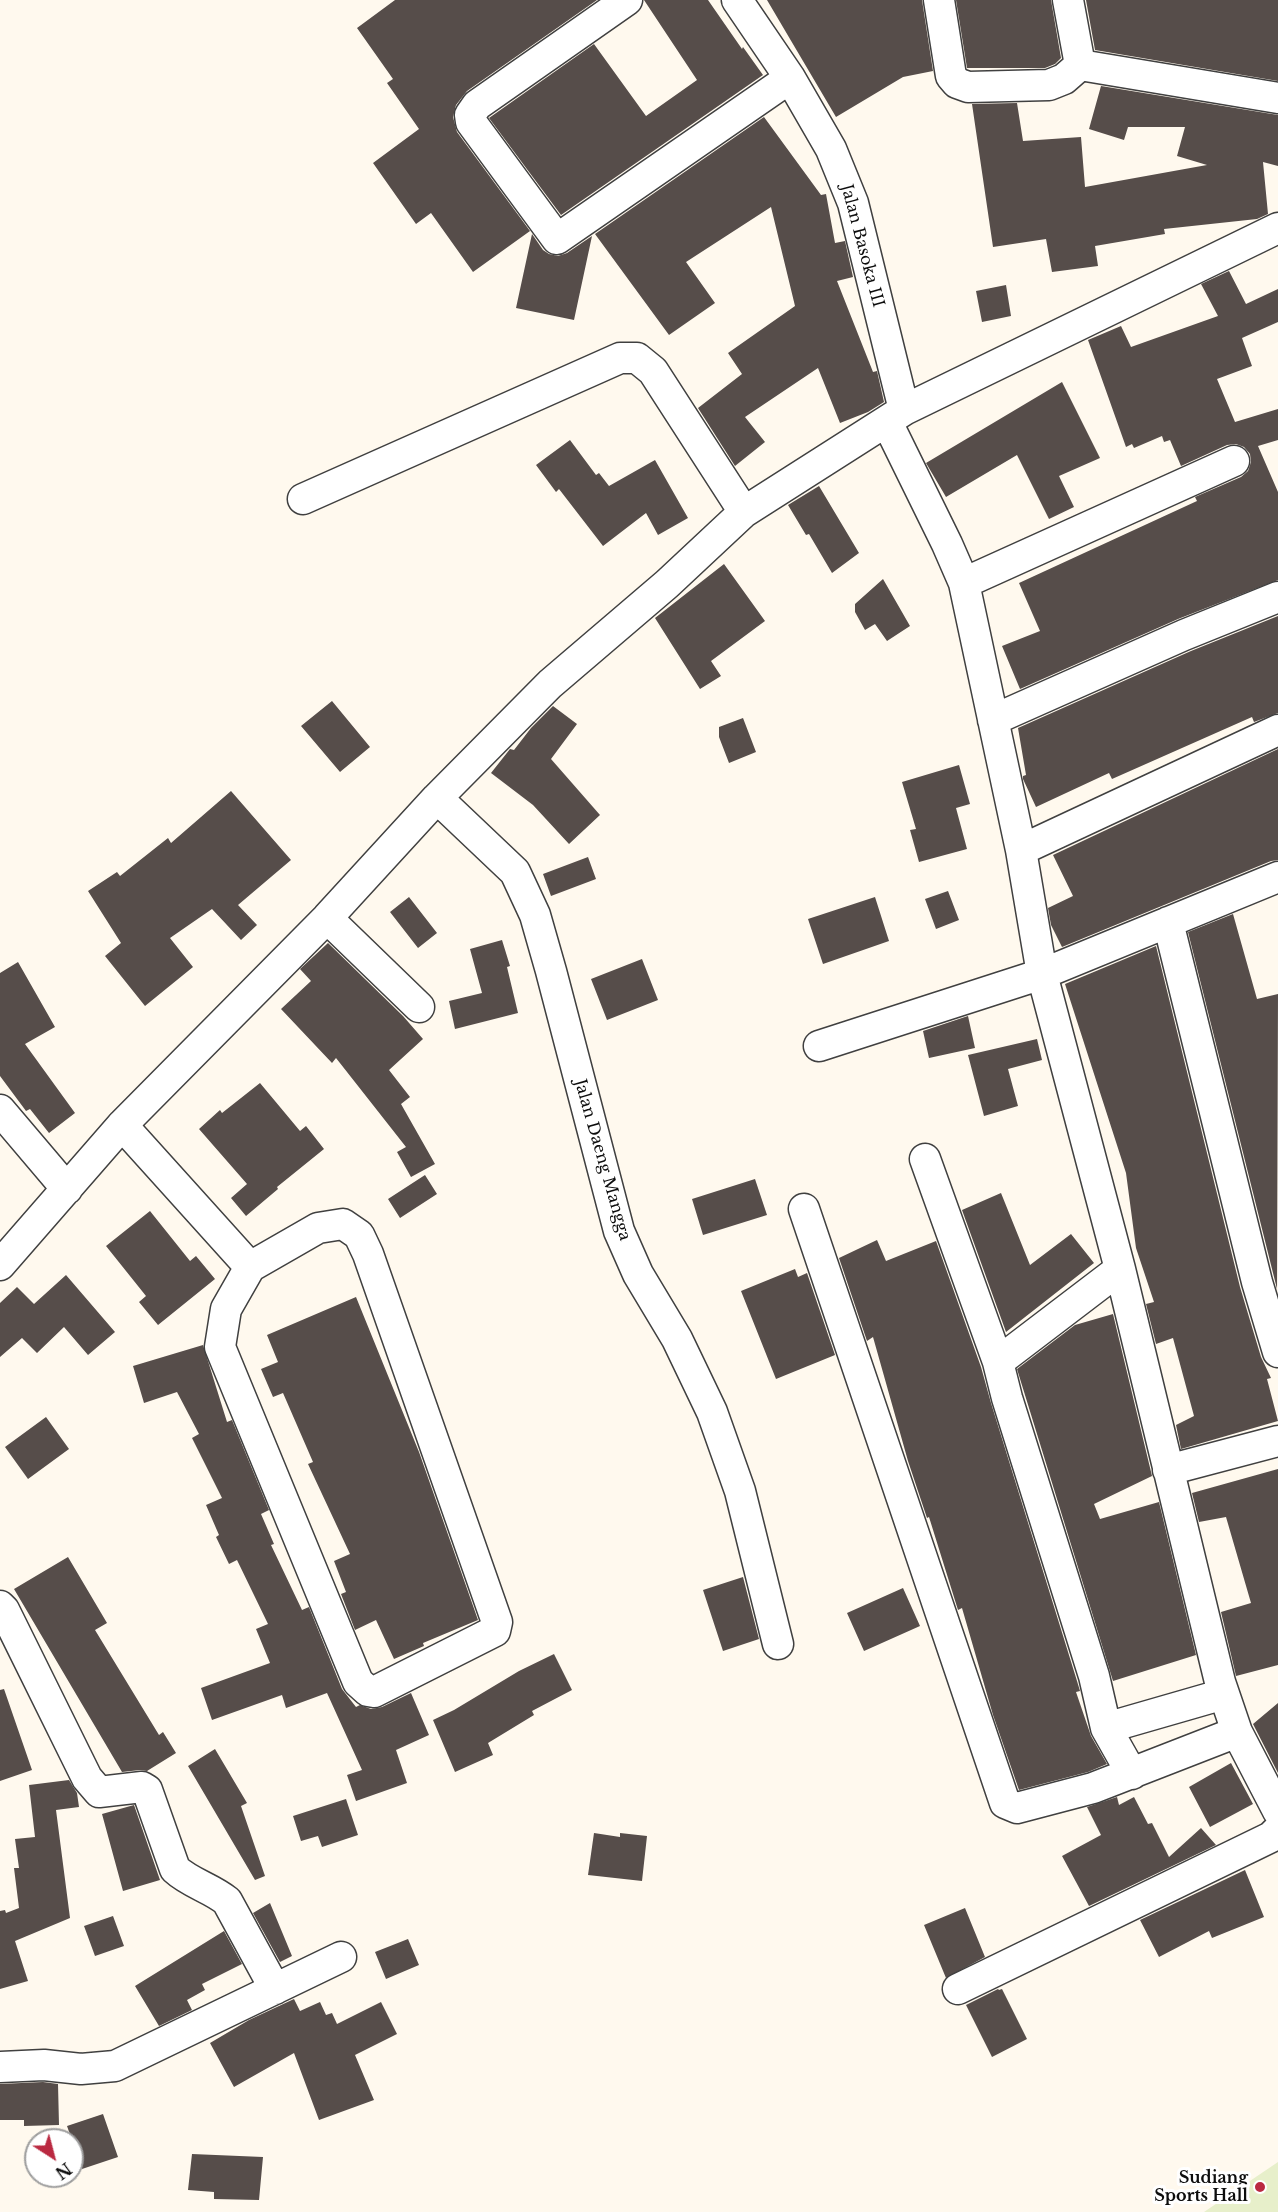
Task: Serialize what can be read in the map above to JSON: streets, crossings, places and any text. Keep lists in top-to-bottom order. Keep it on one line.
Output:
{"streets":{"street":["Jalan Basoka III","Jalan Daeng Mangga"]},"places":["Sudiang Sports Hall"],"north":"bottom right"}
